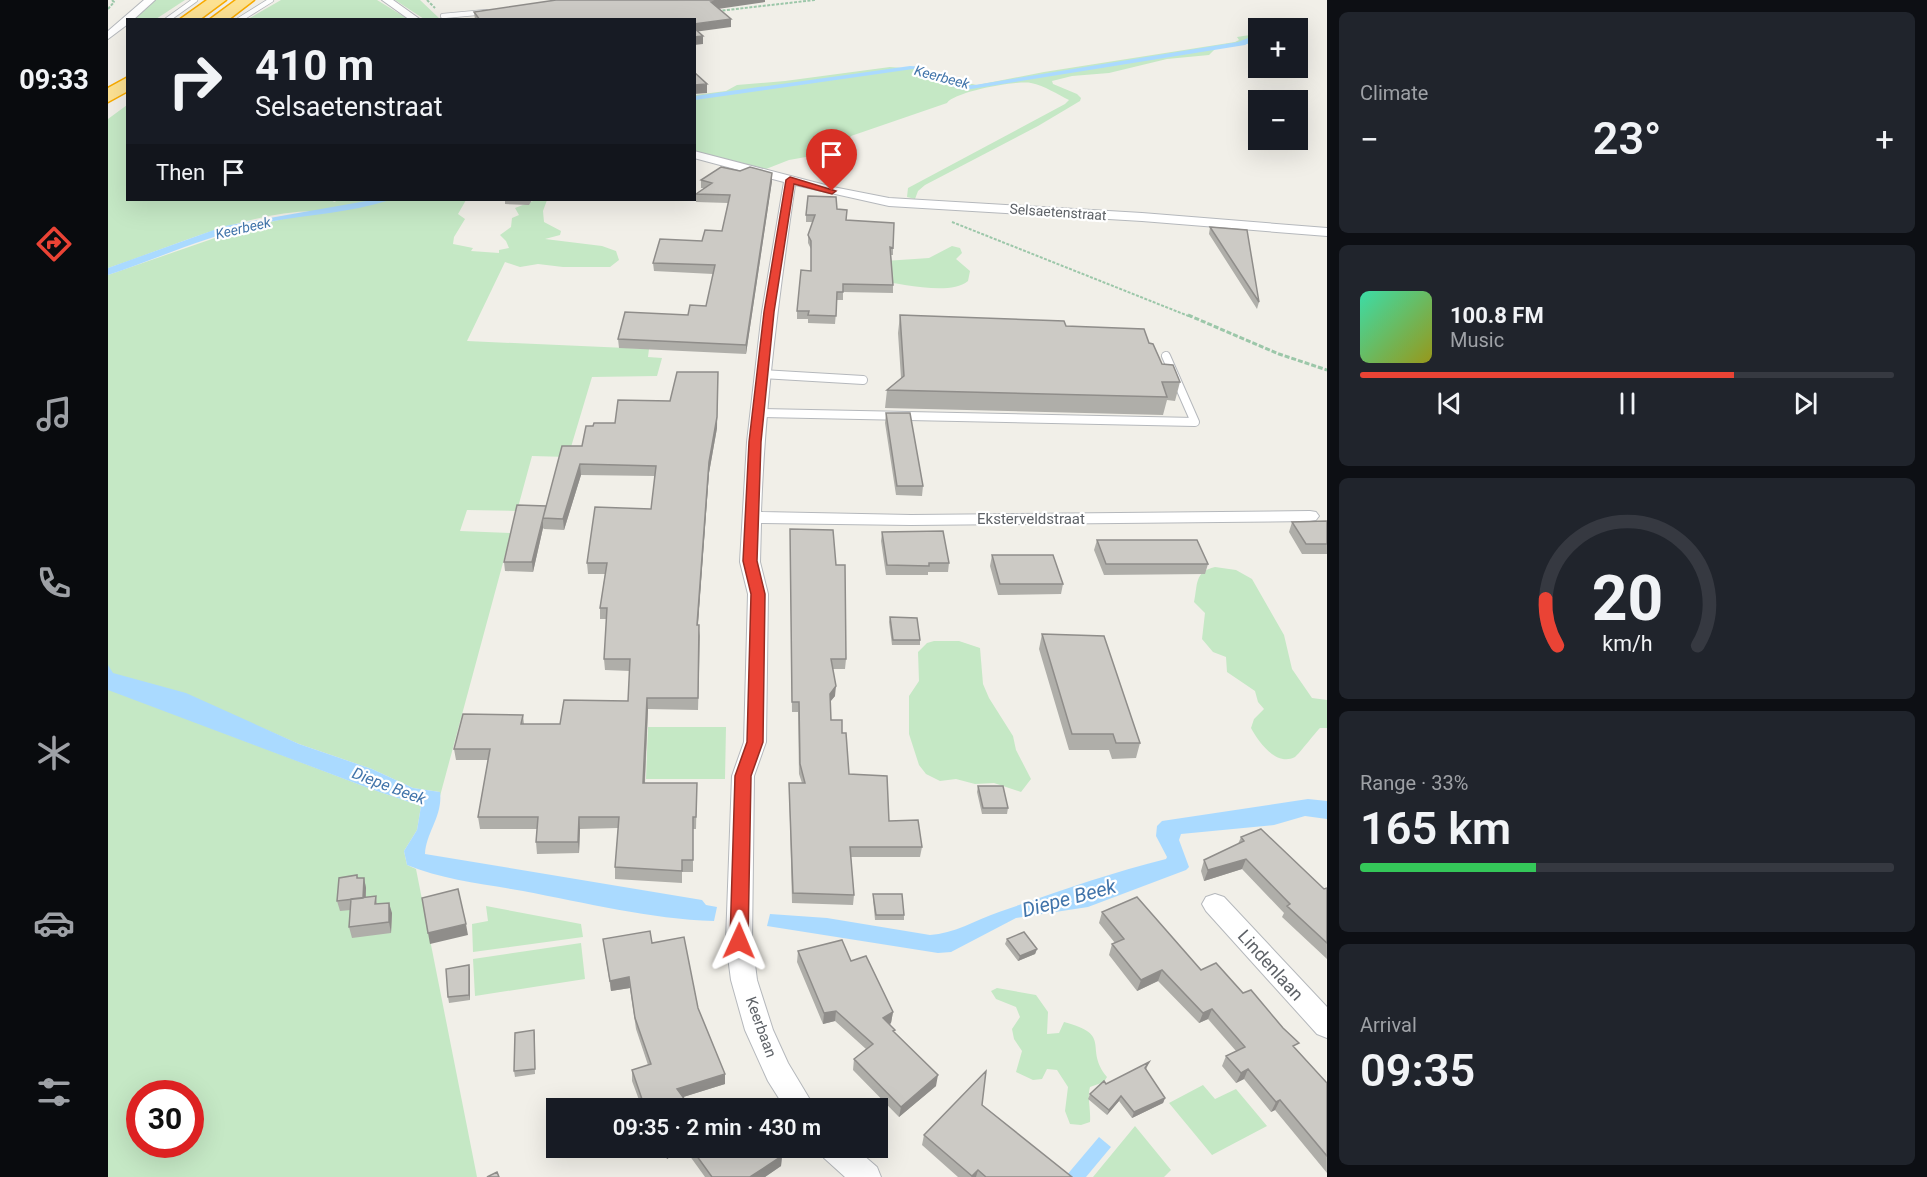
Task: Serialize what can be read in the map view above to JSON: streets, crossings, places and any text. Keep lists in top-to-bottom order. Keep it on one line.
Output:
{"streets":{"street":["Selsaetenstraat","Eksterveldstraat","Lindenlaan","Keerbaan"]},"crossings":[["Selsaetenstraat","Keerbaan"],["Eksterveldstraat","Keerbaan"]],"water":["Keerbeek","Diepe Beek"],"page":{"tabs":"09:33","tile":["Climate",["Range · 33%","165 km"],["Arrival","09:35"]],"map_buttons":["+","−"],"turn":["410 m","Selsaetenstraat"],"heat":["−","23°","+"],"then":"Then","song":["100.8 FM","Music"],"limit":"30","trip":"09:35 · 2 min · 430 m","gauge":["20","km/h"]}}
